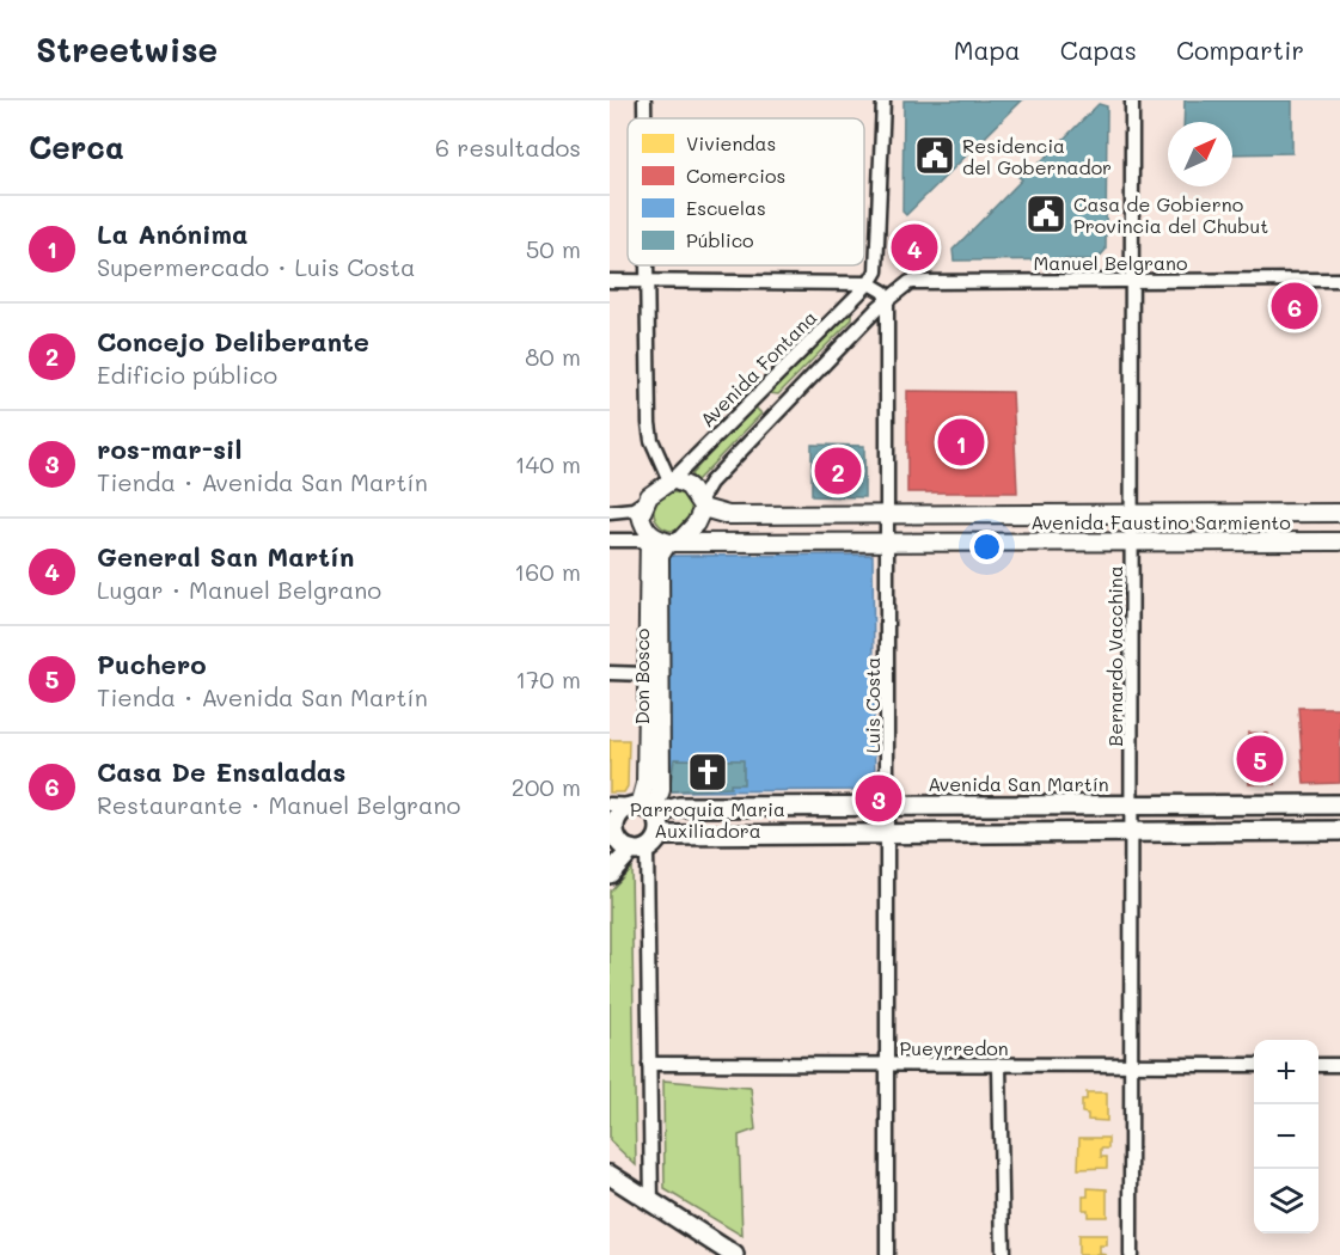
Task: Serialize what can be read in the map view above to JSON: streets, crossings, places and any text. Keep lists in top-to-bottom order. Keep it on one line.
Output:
{"streets":{"main road":["Avenida San Martín"],"street":["Manuel Belgrano","Avenida Fontana","Avenida Faustino Sarmiento","Bernardo Vacchina","Don Bosco","Luis Costa","Pueyrredon"]},"crossings":[["Manuel Belgrano","Bernardo Vacchina"],["Manuel Belgrano","Luis Costa"],["Avenida Fontana","Avenida Faustino Sarmiento"],["Avenida Fontana","Don Bosco"],["Avenida Faustino Sarmiento","Bernardo Vacchina"],["Avenida Faustino Sarmiento","Don Bosco"],["Avenida Faustino Sarmiento","Luis Costa"],["Bernardo Vacchina","Avenida San Martín"],["Bernardo Vacchina","Pueyrredon"],["Don Bosco","Avenida San Martín"],["Luis Costa","Avenida San Martín"],["Luis Costa","Pueyrredon"]],"places":{"public building":["Residencia del Gobernador","Casa de Gobierno Provincia del Chubut"],"church":["Parroquia Maria Auxiliadora"]},"legend":["Viviendas","Comercios","Escuelas","Público"],"north":"top right","page":{"header":"Streetwise","nav":["Mapa","Capas","Compartir"],"heading":["Cerca","6 resultados"],"list":[{"mark":"1","name":"La Anónima","note":"Supermercado · Luis Costa","value":"50 m"},{"mark":"2","name":"Concejo Deliberante","note":"Edificio público","value":"80 m"},{"mark":"3","name":"ros-mar-sil","note":"Tienda · Avenida San Martín","value":"140 m"},{"mark":"4","name":"General San Martín","note":"Lugar · Manuel Belgrano","value":"160 m"},{"mark":"5","name":"Puchero","note":"Tienda · Avenida San Martín","value":"170 m"},{"mark":"6","name":"Casa De Ensaladas","note":"Restaurante · Manuel Belgrano","value":"200 m"}],"pins":["4","6","1","2","5","3"],"map_buttons":["+","−"]}}
